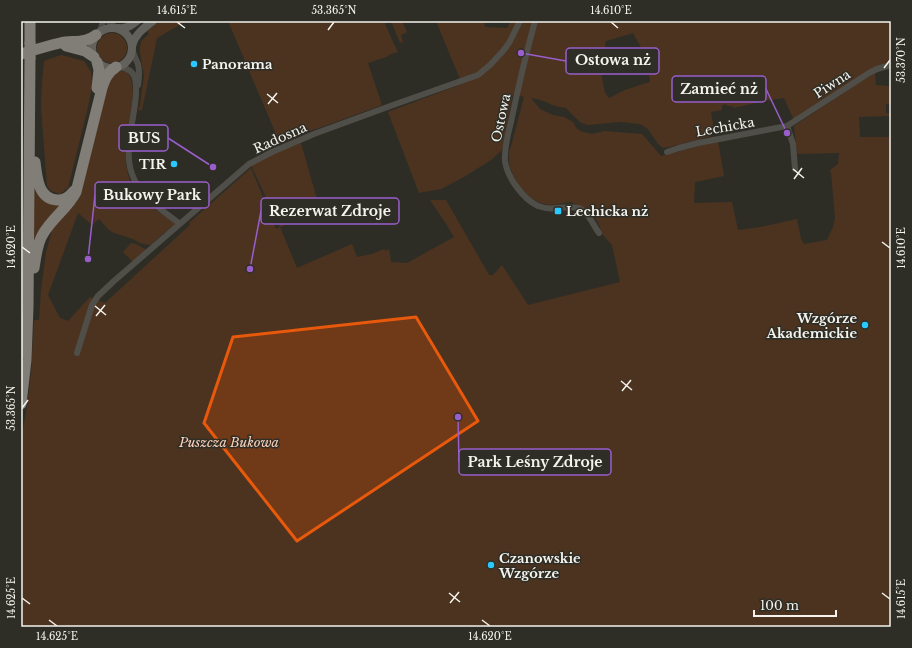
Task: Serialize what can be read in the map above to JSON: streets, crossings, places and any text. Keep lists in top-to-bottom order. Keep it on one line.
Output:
{"streets":{"street":["Piwna","Ostowa","Lechicka","Radosna"]},"crossings":[["Piwna","Lechicka"]],"parks":["Puszcza Bukowa"],"places":{"other":["Ostowa nż","Panorama","Zamieć nż","TIR","BUS","Bukowy Park","Rezerwat Zdroje","Wzgórze Akademickie","Park Leśny Zdroje","Czanowskie Wzgórze"],"transit":["Lechicka nż"]},"scale_bar":"100 m","coordinates":["14.615°E","53.365°N","14.610°E","53.370°N","14.620°E","14.625°E"]}
